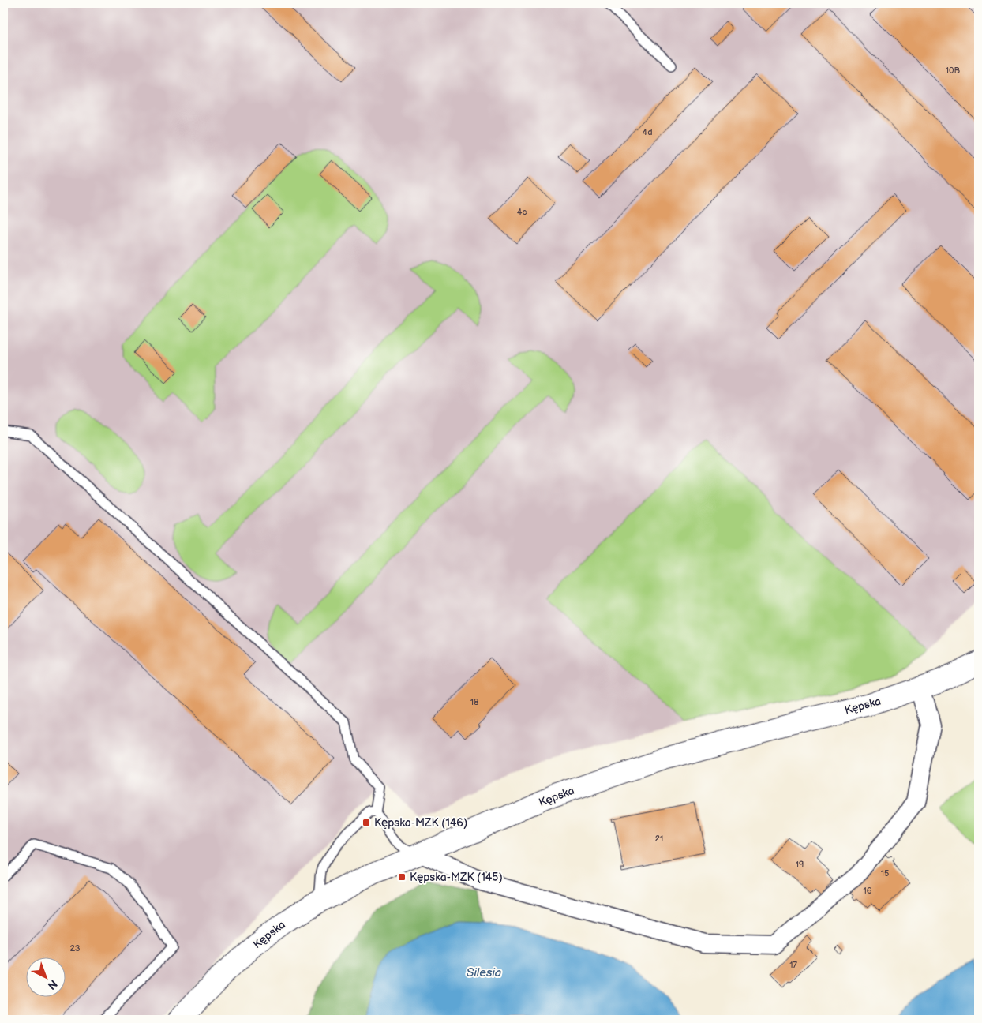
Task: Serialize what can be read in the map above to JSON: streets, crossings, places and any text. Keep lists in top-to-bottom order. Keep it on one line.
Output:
{"streets":{"street":["Kępska"]},"water":["Silesia"],"places":{"transit":["Kępska-MZK (146)","Kępska-MZK (145)"]},"house_numbers":["10B","4d","4c","18","21","19","15","16","23","17"],"north":"bottom right"}
